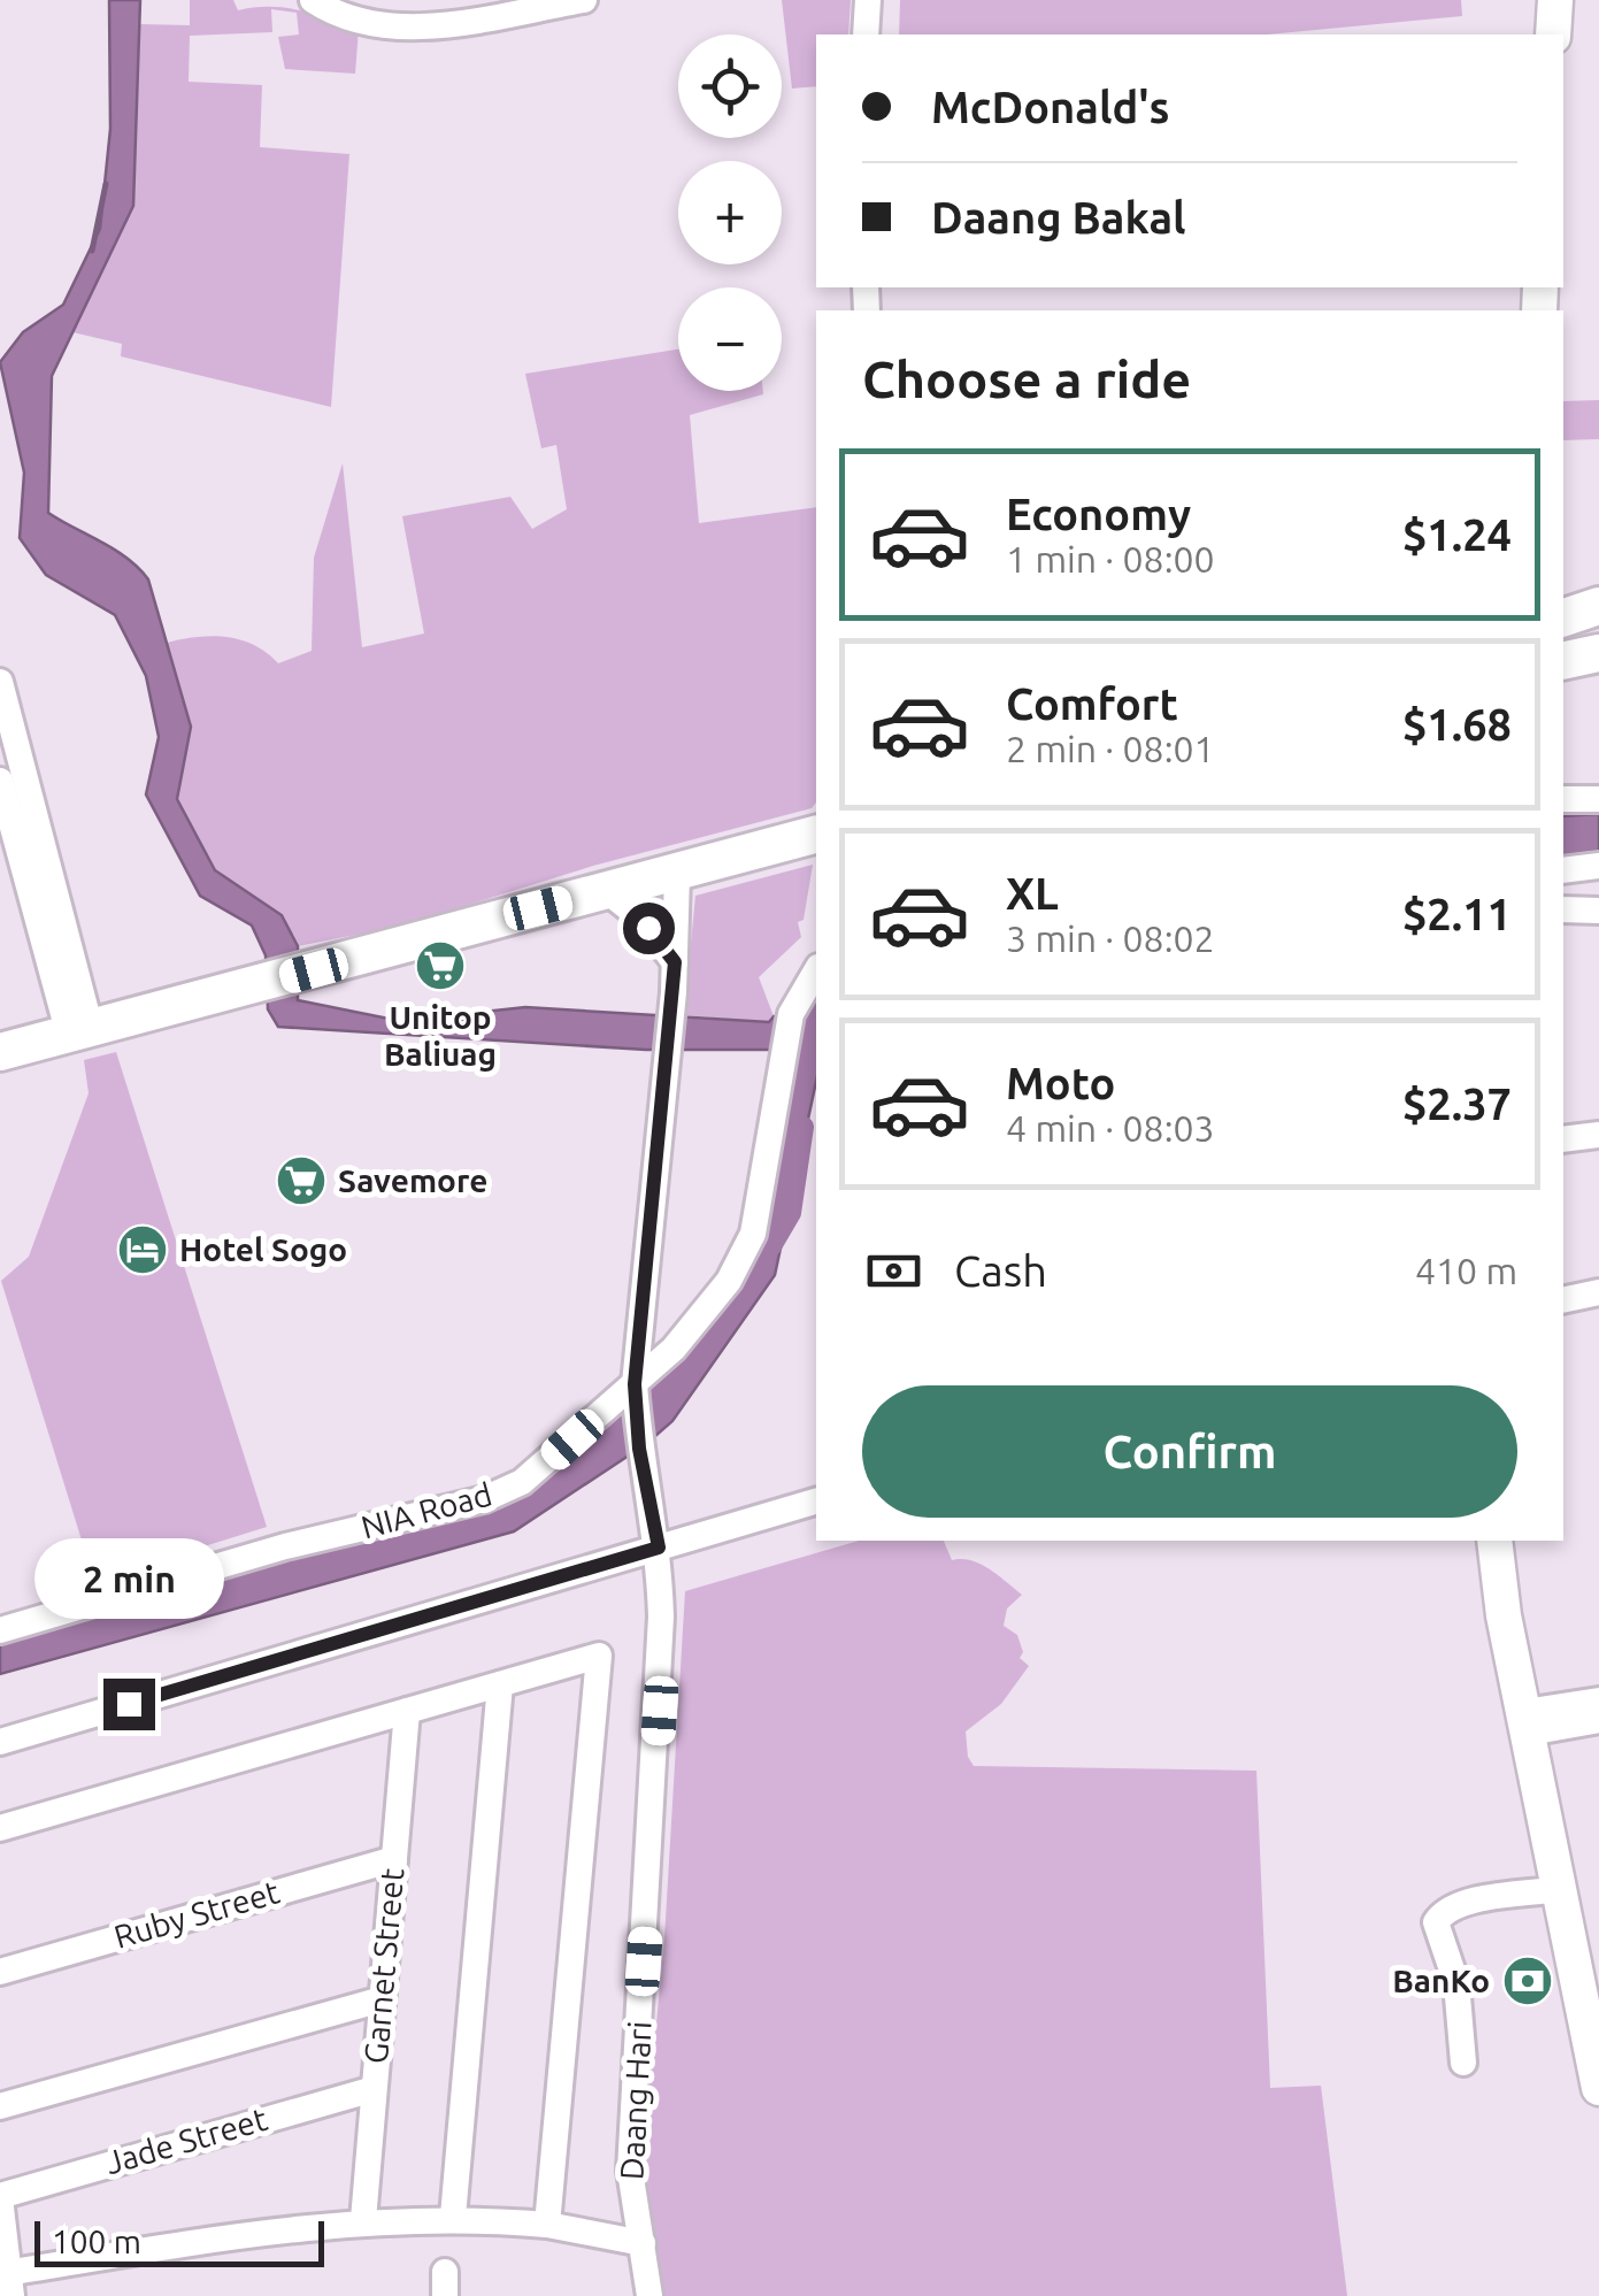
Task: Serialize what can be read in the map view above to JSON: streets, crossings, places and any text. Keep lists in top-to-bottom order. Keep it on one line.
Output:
{"streets":{"street":["NIA Road","Ruby Street","Garnet Street","Daang Hari","Jade Street"]},"crossings":[["NIA Road","Daang Hari"],["Ruby Street","Garnet Street"],["Garnet Street","Jade Street"]],"places":{"supermarket":["Unitop Baliuag","Savemore"],"hotel":["Hotel Sogo"],"bank":["BanKo"]},"scale_bar":"100 m","page":{"map_buttons":["+","−"],"banner":["McDonald's","Daang Bakal"],"heading":"Choose a ride","list":[{"name":"Economy","note":"1 min · 08:00","value":"$1.24"},{"name":"Comfort","note":"2 min · 08:01","value":"$1.68"},{"name":"XL","note":"3 min · 08:02","value":"$2.11"},{"name":"Moto","note":"4 min · 08:03","value":"$2.37"}],"pay":["Cash","410 m"],"buttons":"Confirm","bubble":"2 min","scale":"100 m"}}
